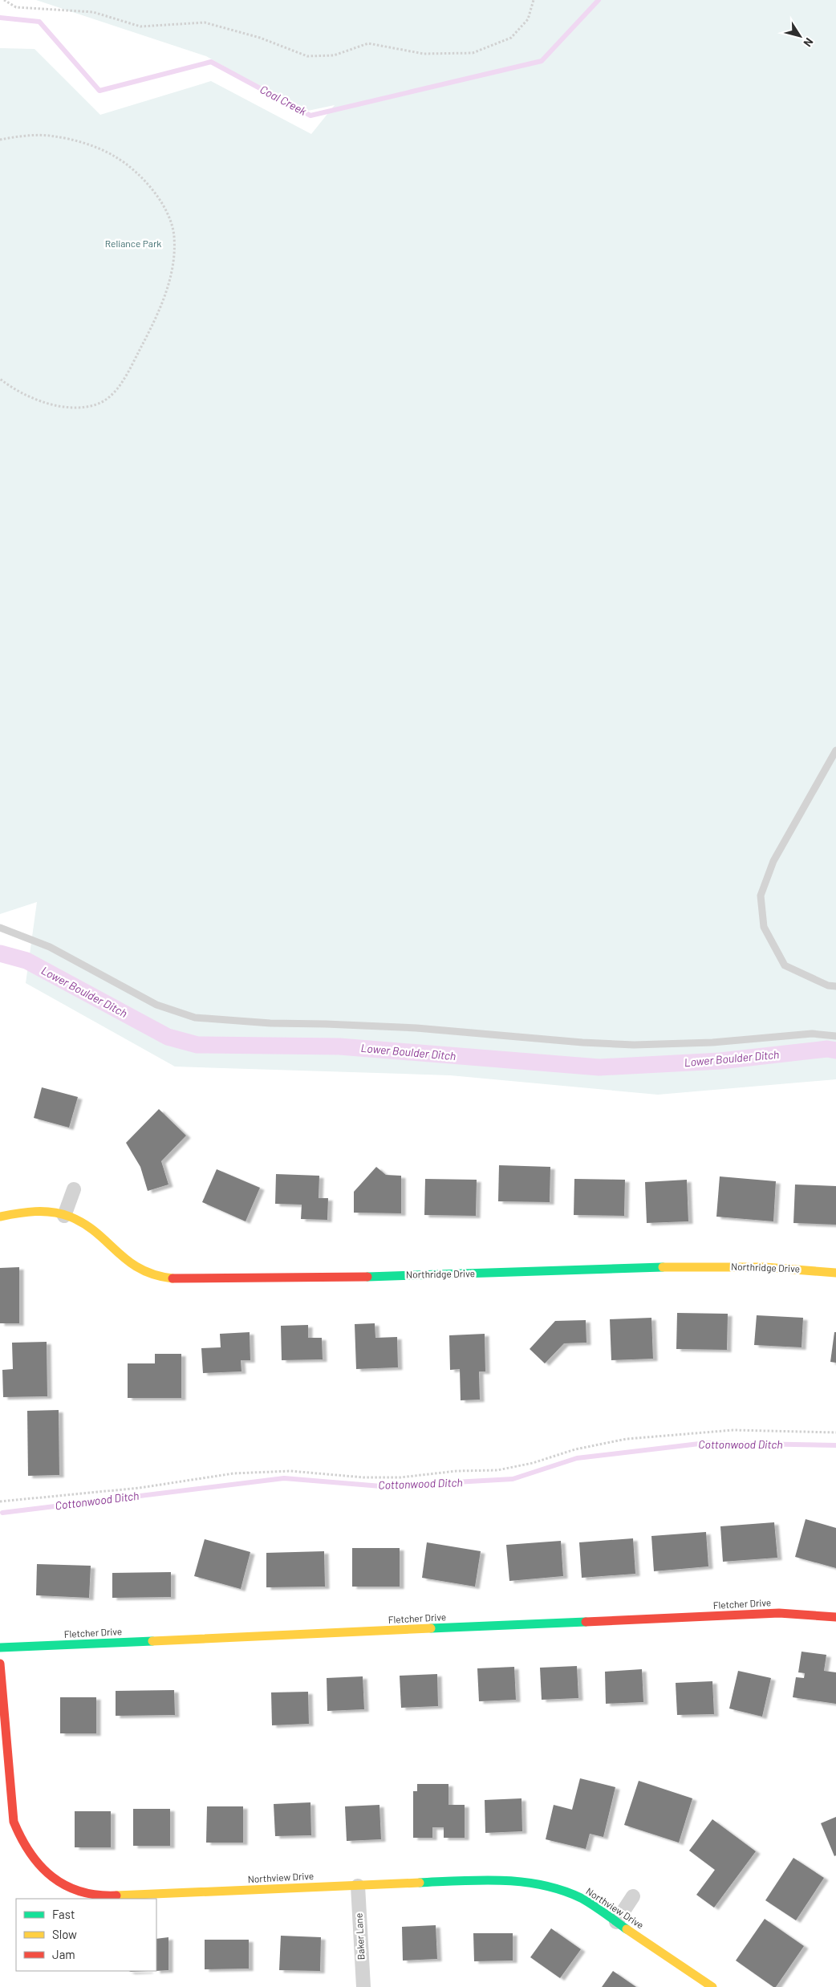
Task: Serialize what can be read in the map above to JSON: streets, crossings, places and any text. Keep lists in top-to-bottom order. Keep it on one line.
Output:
{"streets":{"street":["Northridge Drive","Fletcher Drive","Northview Drive","Baker Lane"]},"crossings":[["Northview Drive","Baker Lane"]],"water":["Coal Creek","Lower Boulder Ditch","Cottonwood Ditch"],"parks":["Reliance Park"],"legend":["Fast","Slow","Jam"],"north":"bottom right"}
